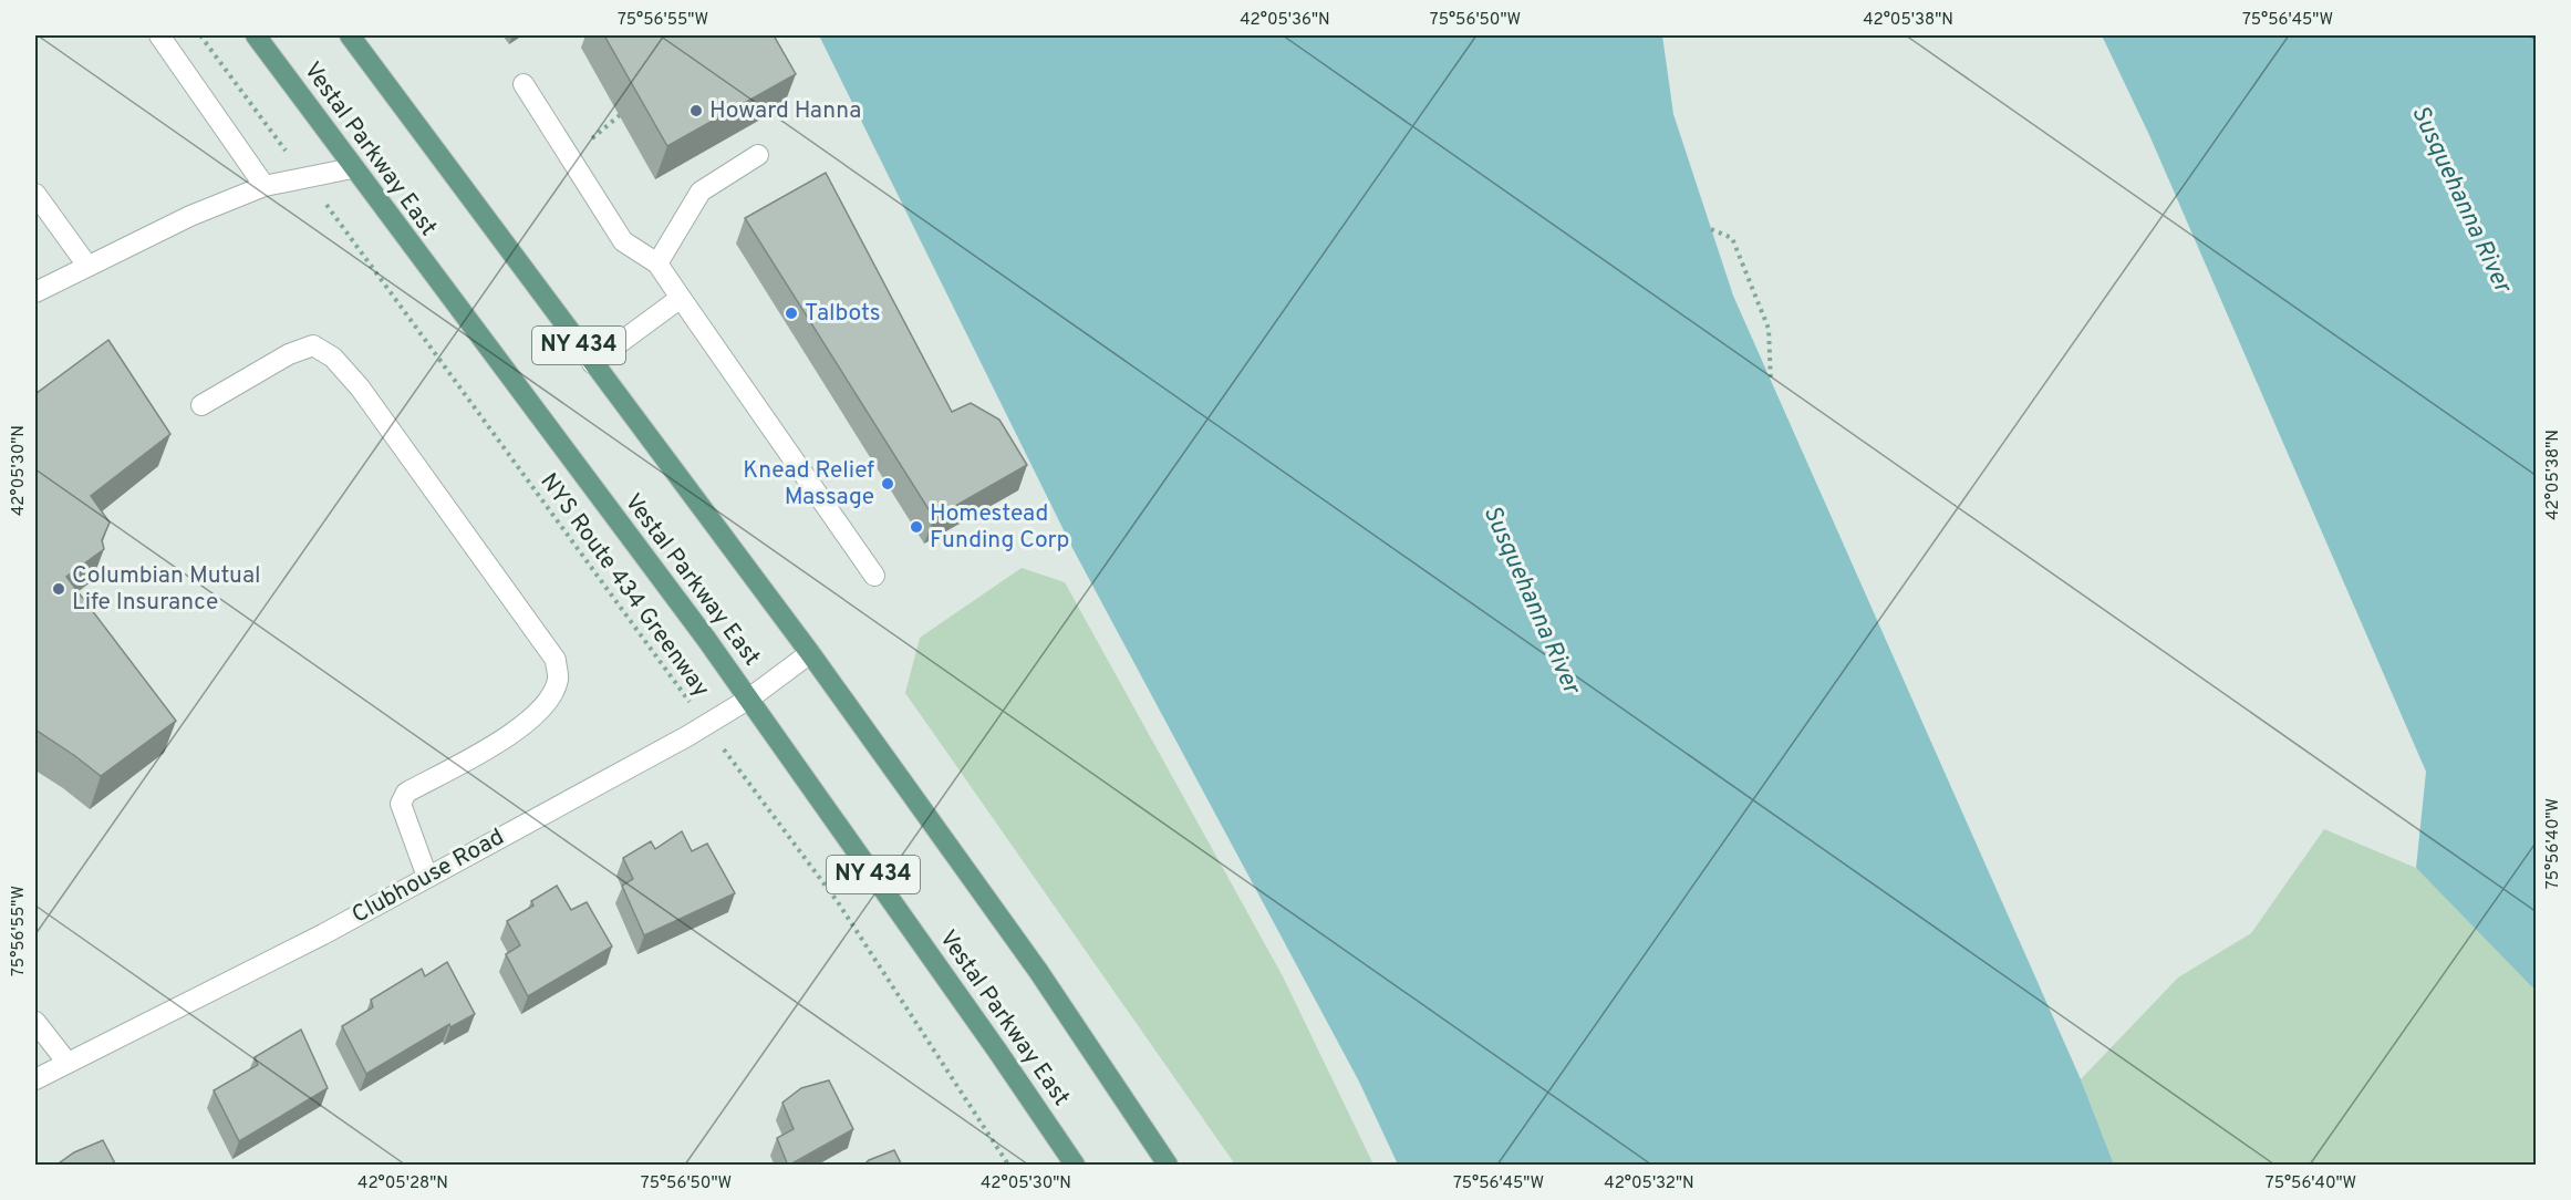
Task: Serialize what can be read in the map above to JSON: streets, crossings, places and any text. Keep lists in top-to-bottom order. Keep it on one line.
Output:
{"streets":{"main road":["Vestal Parkway East","NY 434"],"street":["Clubhouse Road"],"path":["NYS Route 434 Greenway"]},"crossings":[["Vestal Parkway East","Clubhouse Road"],["NY 434","Clubhouse Road"],["NYS Route 434 Greenway","Clubhouse Road"]],"water":["Susquehanna River"],"places":["Howard Hanna","Talbots","Knead Relief Massage","Homestead Funding Corp","Columbian Mutual Life Insurance"],"coordinates":["75°56'55\"W","42°05'36\"N","75°56'50\"W","42°05'38\"N","75°56'45\"W","42°05'30\"N","75°56'40\"W","42°05'28\"N","42°05'32\"N"]}
